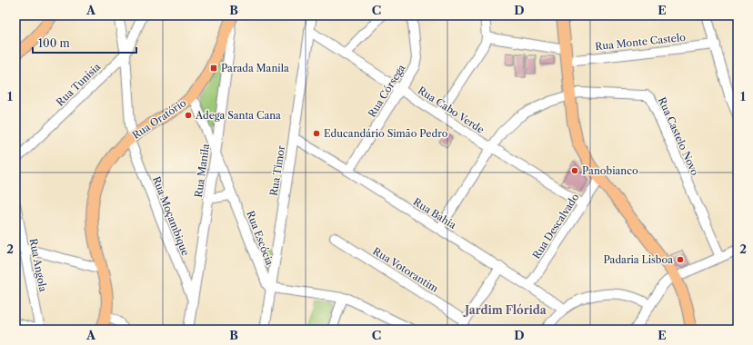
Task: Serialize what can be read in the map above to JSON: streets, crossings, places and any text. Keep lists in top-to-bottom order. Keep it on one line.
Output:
{"streets":{"main road":["Rua Oratório"],"street":["Rua Monte Castelo","Rua Tunísia","Rua Córsega","Rua Cabo Verde","Rua Castelo Novo","Rua Manila","Rua Timor","Rua Bahia","Rua Moçambique","Rua Descalvado","Rua Escócia","Rua Angola","Rua Votorantim"]},"crossings":[["Rua Tunísia","Rua Moçambique"],["Rua Córsega","Rua Cabo Verde"],["Rua Córsega","Rua Bahia"],["Rua Cabo Verde","Rua Castelo Novo"],["Rua Cabo Verde","Rua Timor"],["Rua Cabo Verde","Rua Descalvado"],["Rua Oratório","Rua Manila"],["Rua Oratório","Rua Moçambique"],["Rua Castelo Novo","Rua Bahia"],["Rua Manila","Rua Moçambique"],["Rua Manila","Rua Escócia"],["Rua Timor","Rua Bahia"],["Rua Timor","Rua Escócia"],["Rua Bahia","Rua Descalvado"]],"districts":["Jardim Flórida"],"places":{"transit":["Parada Manila"],"other":["Adega Santa Cana","Educandário Simão Pedro","Panobianco","Padaria Lisboa"]},"scale_bar":"100 m","grid":{"columns":["A","B","C","D","E"],"rows":["1","2"]}}
